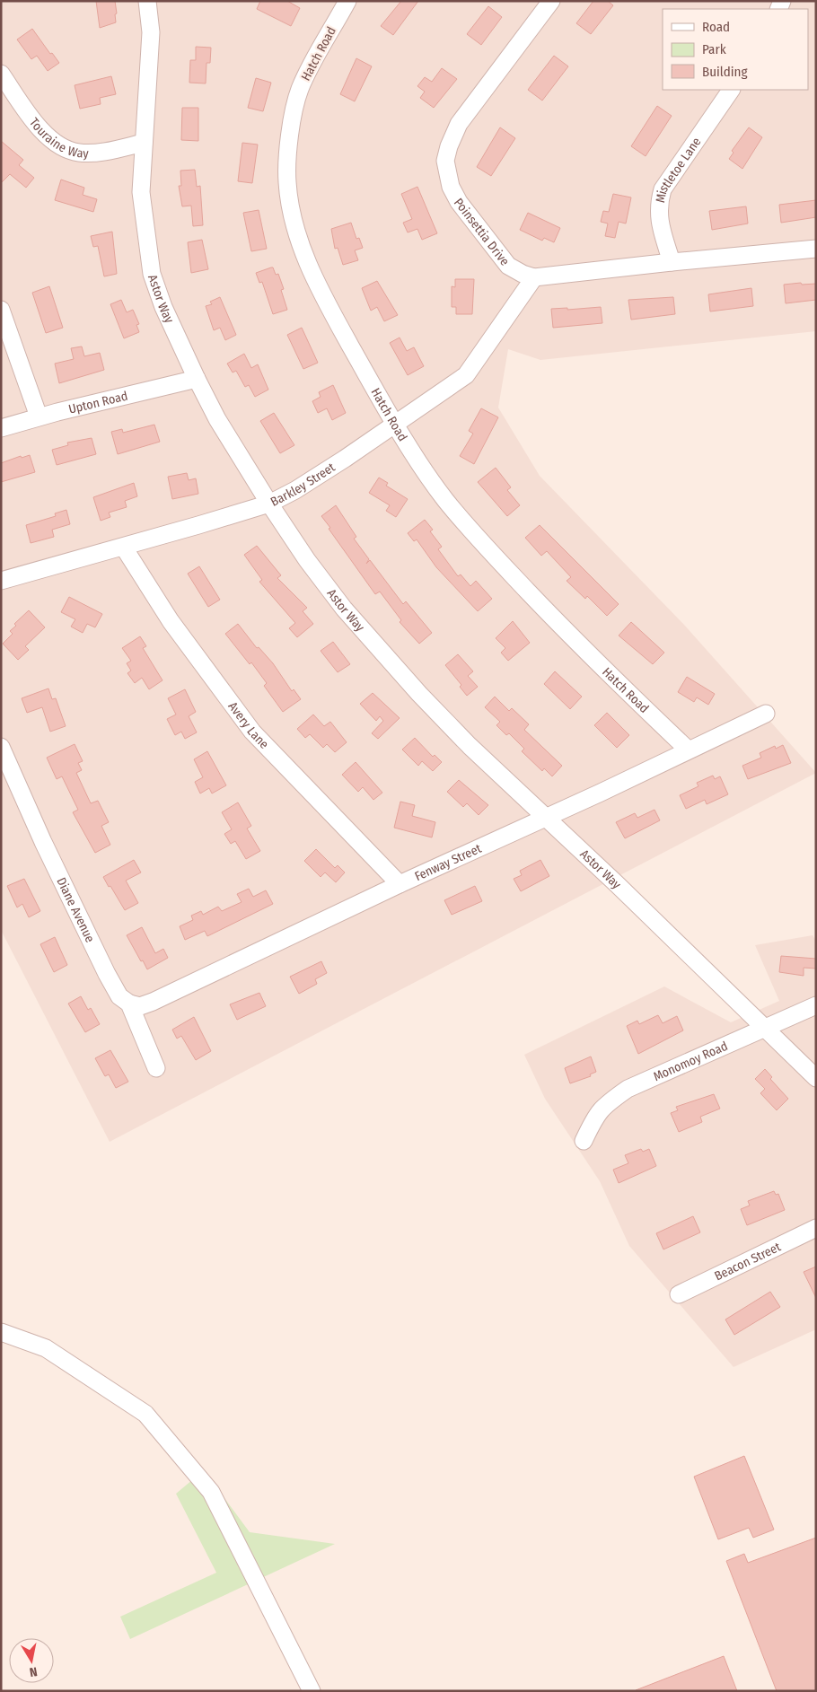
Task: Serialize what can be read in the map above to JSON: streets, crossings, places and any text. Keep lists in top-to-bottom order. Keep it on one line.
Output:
{"streets":{"street":["Hatch Road","Touraine Way","Mistletoe Lane","Poinsettia Drive","Astor Way","Upton Road","Barkley Street","Avery Lane","Fenway Street","Diane Avenue","Monomoy Road","Beacon Street"]},"crossings":[["Hatch Road","Barkley Street"],["Hatch Road","Fenway Street"],["Touraine Way","Astor Way"],["Mistletoe Lane","Poinsettia Drive"],["Poinsettia Drive","Barkley Street"],["Astor Way","Upton Road"],["Astor Way","Barkley Street"],["Astor Way","Fenway Street"],["Astor Way","Monomoy Road"],["Barkley Street","Avery Lane"],["Avery Lane","Fenway Street"],["Fenway Street","Diane Avenue"]],"legend":["Road","Park","Building"],"north":"bottom"}
